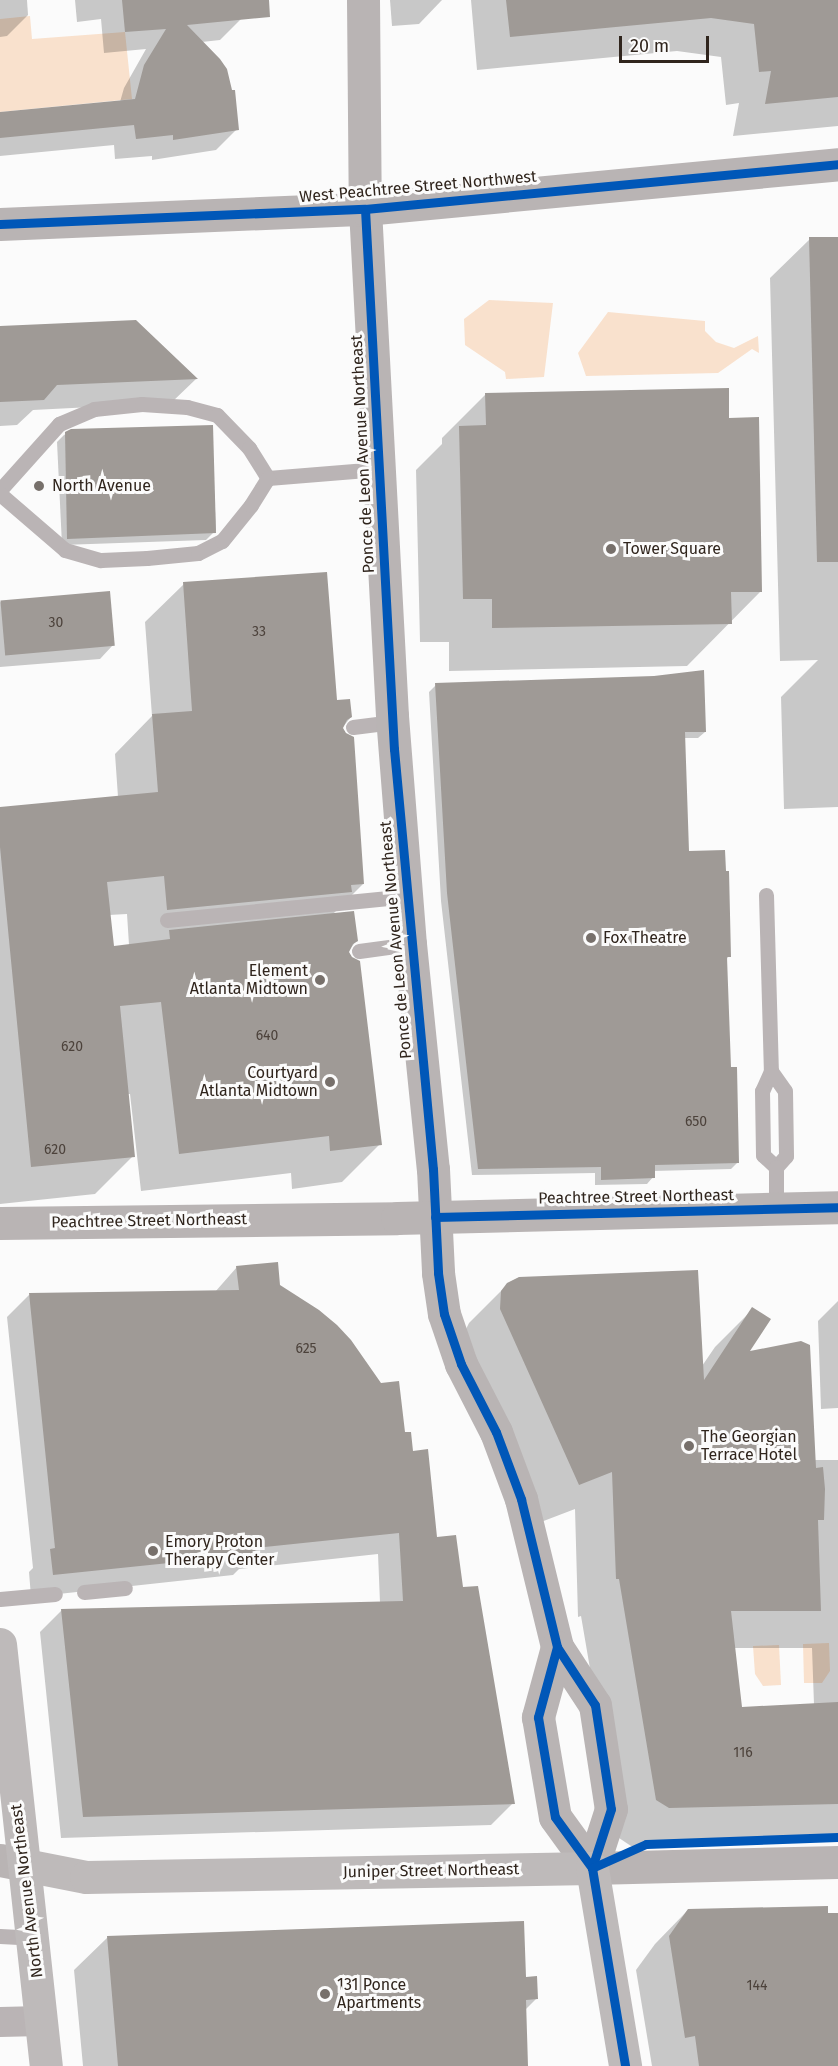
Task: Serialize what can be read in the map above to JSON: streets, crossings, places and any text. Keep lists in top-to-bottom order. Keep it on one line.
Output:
{"streets":{"highway":["Ponce de Leon Avenue Northeast","Juniper Street Northeast","North Avenue Northeast"],"main road":["West Peachtree Street Northwest","Peachtree Street Northeast"]},"crossings":[["West Peachtree Street Northwest","Ponce de Leon Avenue Northeast"],["Ponce de Leon Avenue Northeast","Peachtree Street Northeast"],["Ponce de Leon Avenue Northeast","Juniper Street Northeast"],["Juniper Street Northeast","North Avenue Northeast"]],"places":["North Avenue","Tower Square","Fox Theatre","Element Atlanta Midtown","Courtyard Atlanta Midtown","The Georgian Terrace Hotel","Emory Proton Therapy Center","131 Ponce Apartments"],"house_numbers":["30","33","640","620","650","620","625","116","144"],"scale_bar":"20 m"}
